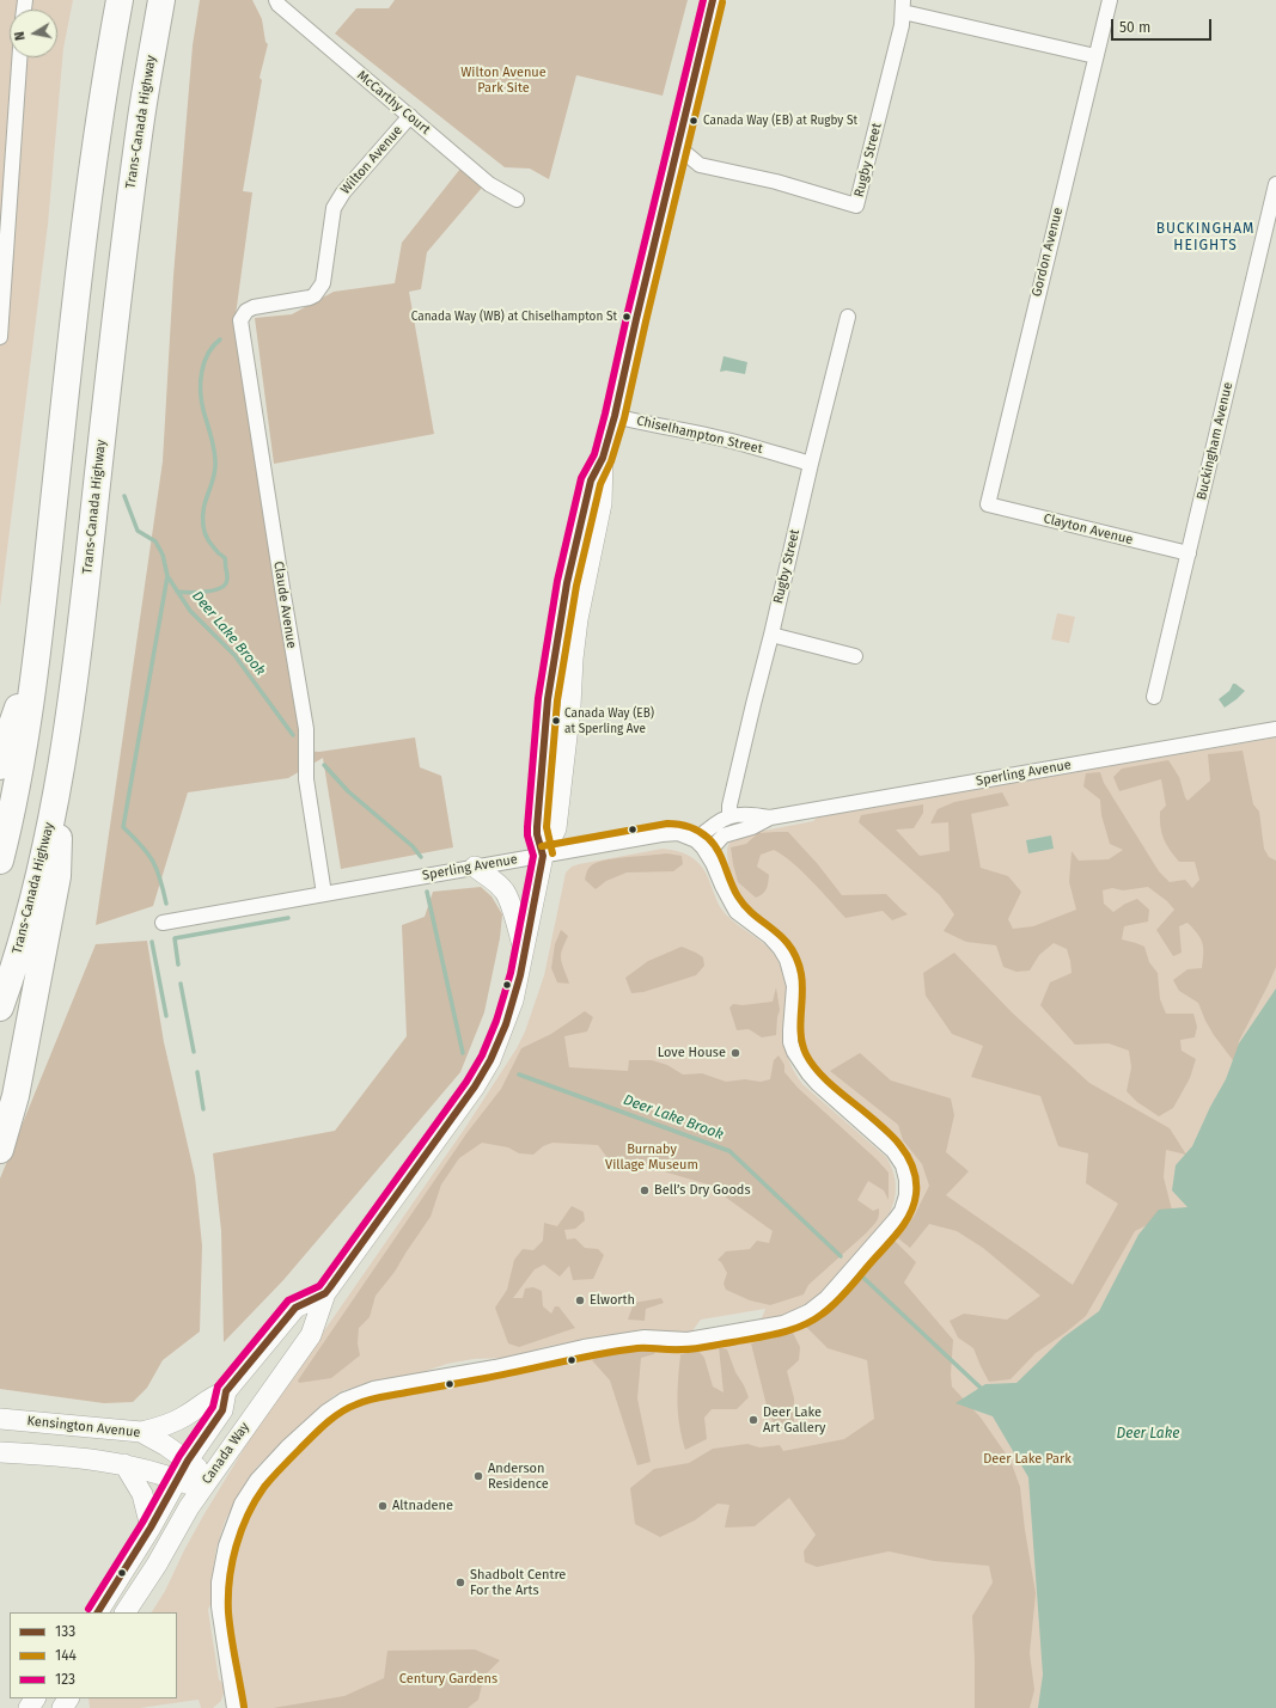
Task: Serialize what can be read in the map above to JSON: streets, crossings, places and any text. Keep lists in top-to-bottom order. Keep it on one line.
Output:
{"streets":{"highway":["Trans-Canada Highway"],"main road":["Kensington Avenue","Canada Way"],"street":["McCarthy Court","Wilton Avenue","Rugby Street","Gordon Avenue","Chiselhampton Street","Buckingham Avenue","Clayton Avenue","Claude Avenue","Sperling Avenue"]},"crossings":[["McCarthy Court","Wilton Avenue"],["Wilton Avenue","Claude Avenue"],["Rugby Street","Gordon Avenue"],["Rugby Street","Chiselhampton Street"],["Rugby Street","Sperling Avenue"],["Rugby Street","Canada Way"],["Gordon Avenue","Clayton Avenue"],["Chiselhampton Street","Canada Way"],["Buckingham Avenue","Clayton Avenue"],["Claude Avenue","Sperling Avenue"],["Sperling Avenue","Canada Way"],["Kensington Avenue","Canada Way"]],"districts":["BUCKINGHAM HEIGHTS"],"water":["Deer Lake Brook","Deer Lake"],"parks":["Wilton Avenue Park Site","Burnaby Village Museum","Deer Lake Park","Century Gardens"],"places":["Canada Way (EB) at Rugby St","Canada Way (WB) at Chiselhampton St","Canada Way (EB) at Sperling Ave","Love House","Bell’s Dry Goods","Elworth","Deer Lake Art Gallery","Anderson Residence","Altnadene","Shadbolt Centre For the Arts"],"lines":["transit line 133","transit line 123","transit line 144"],"legend":["133","144","123"],"scale_bar":"50 m","north":"left"}
